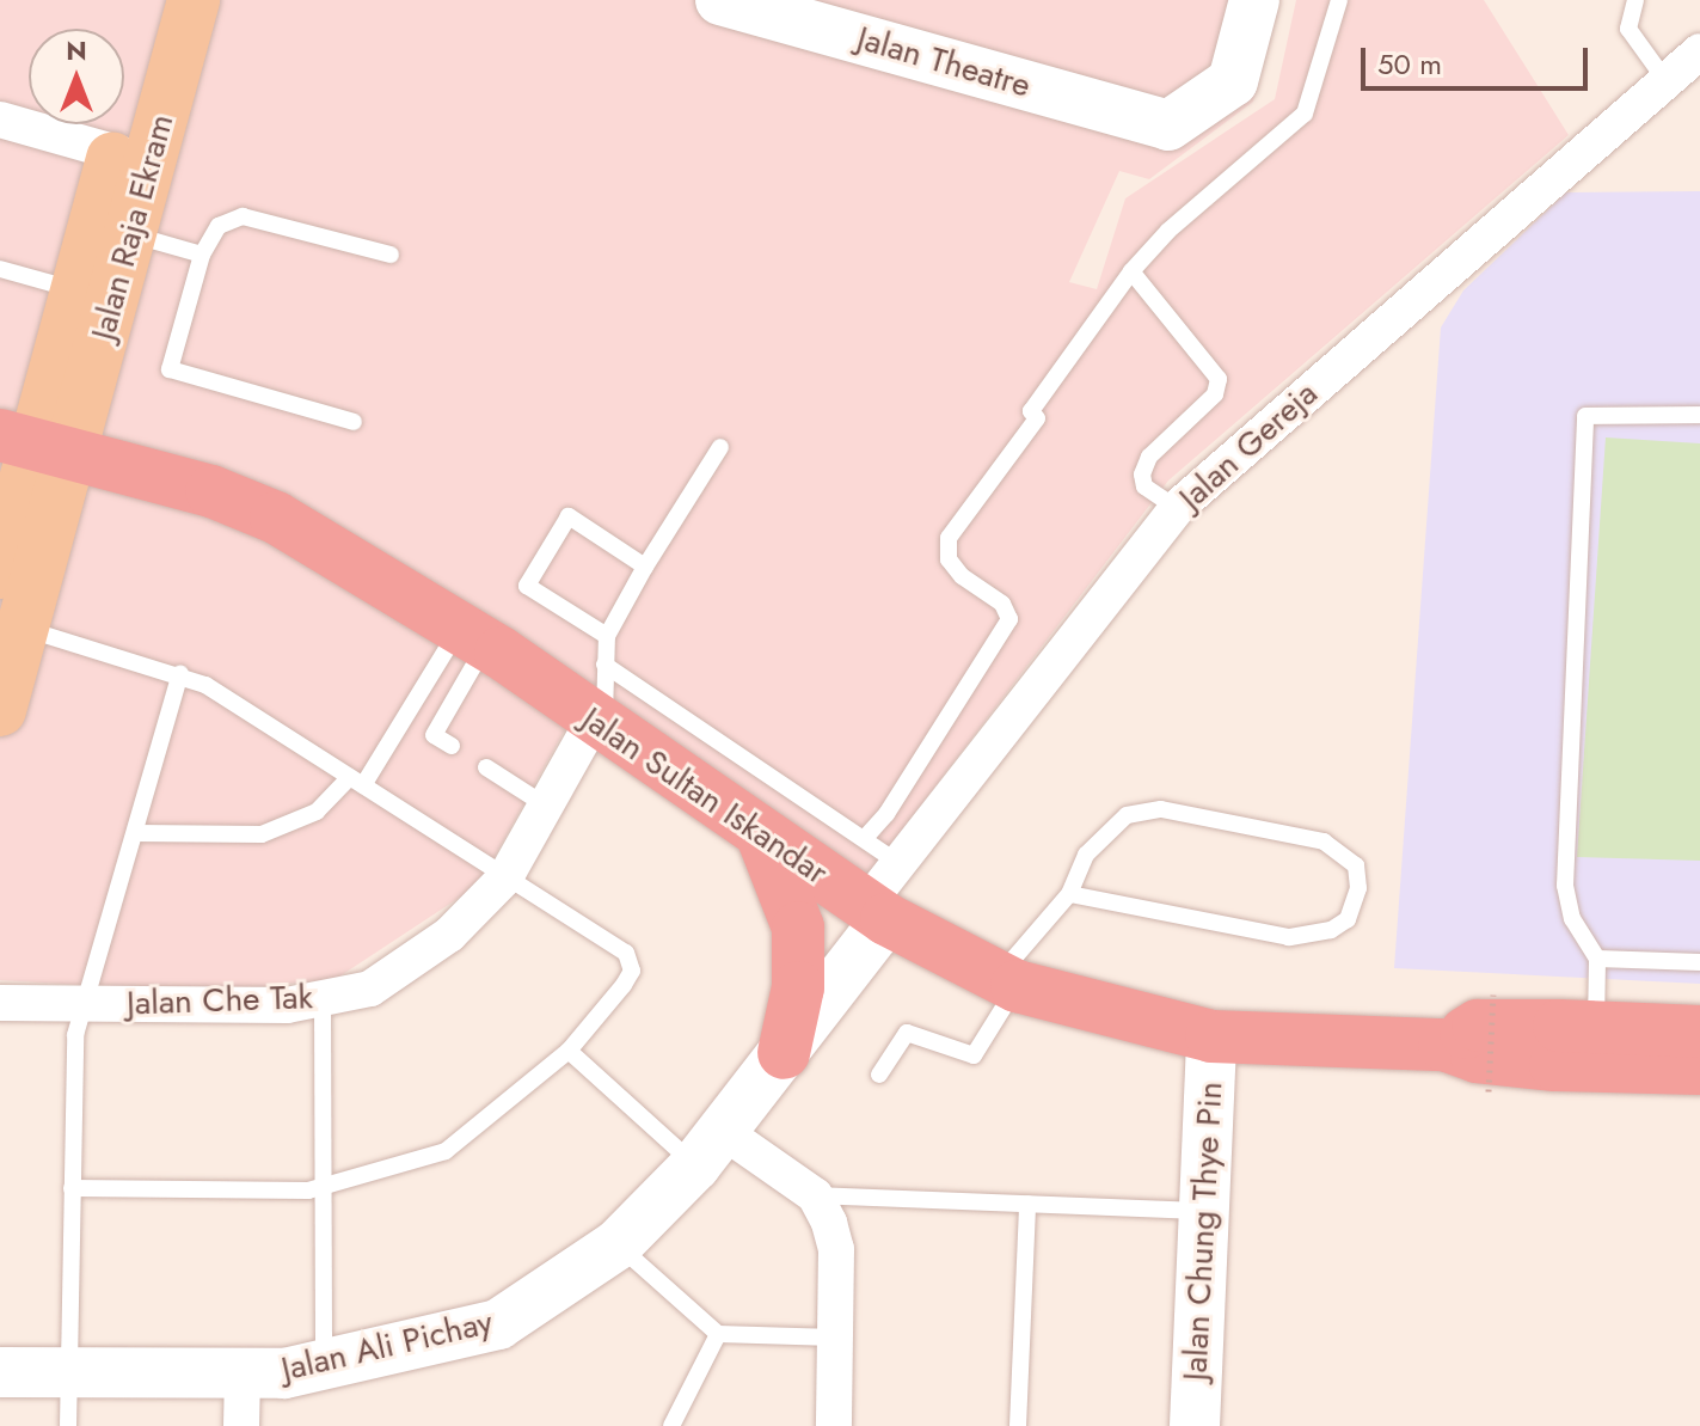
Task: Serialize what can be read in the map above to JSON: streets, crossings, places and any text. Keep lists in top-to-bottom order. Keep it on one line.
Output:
{"streets":{"highway":["Jalan Sultan Iskandar"],"main road":["Jalan Raja Ekram"],"street":["Jalan Theatre","Jalan Gereja","Jalan Che Tak","Jalan Chung Thye Pin","Jalan Ali Pichay"]},"crossings":[["Jalan Raja Ekram","Jalan Sultan Iskandar"],["Jalan Gereja","Jalan Sultan Iskandar"],["Jalan Gereja","Jalan Ali Pichay"],["Jalan Sultan Iskandar","Jalan Che Tak"],["Jalan Sultan Iskandar","Jalan Chung Thye Pin"],["Jalan Sultan Iskandar","Jalan Ali Pichay"]],"scale_bar":"50 m","north":"top"}
